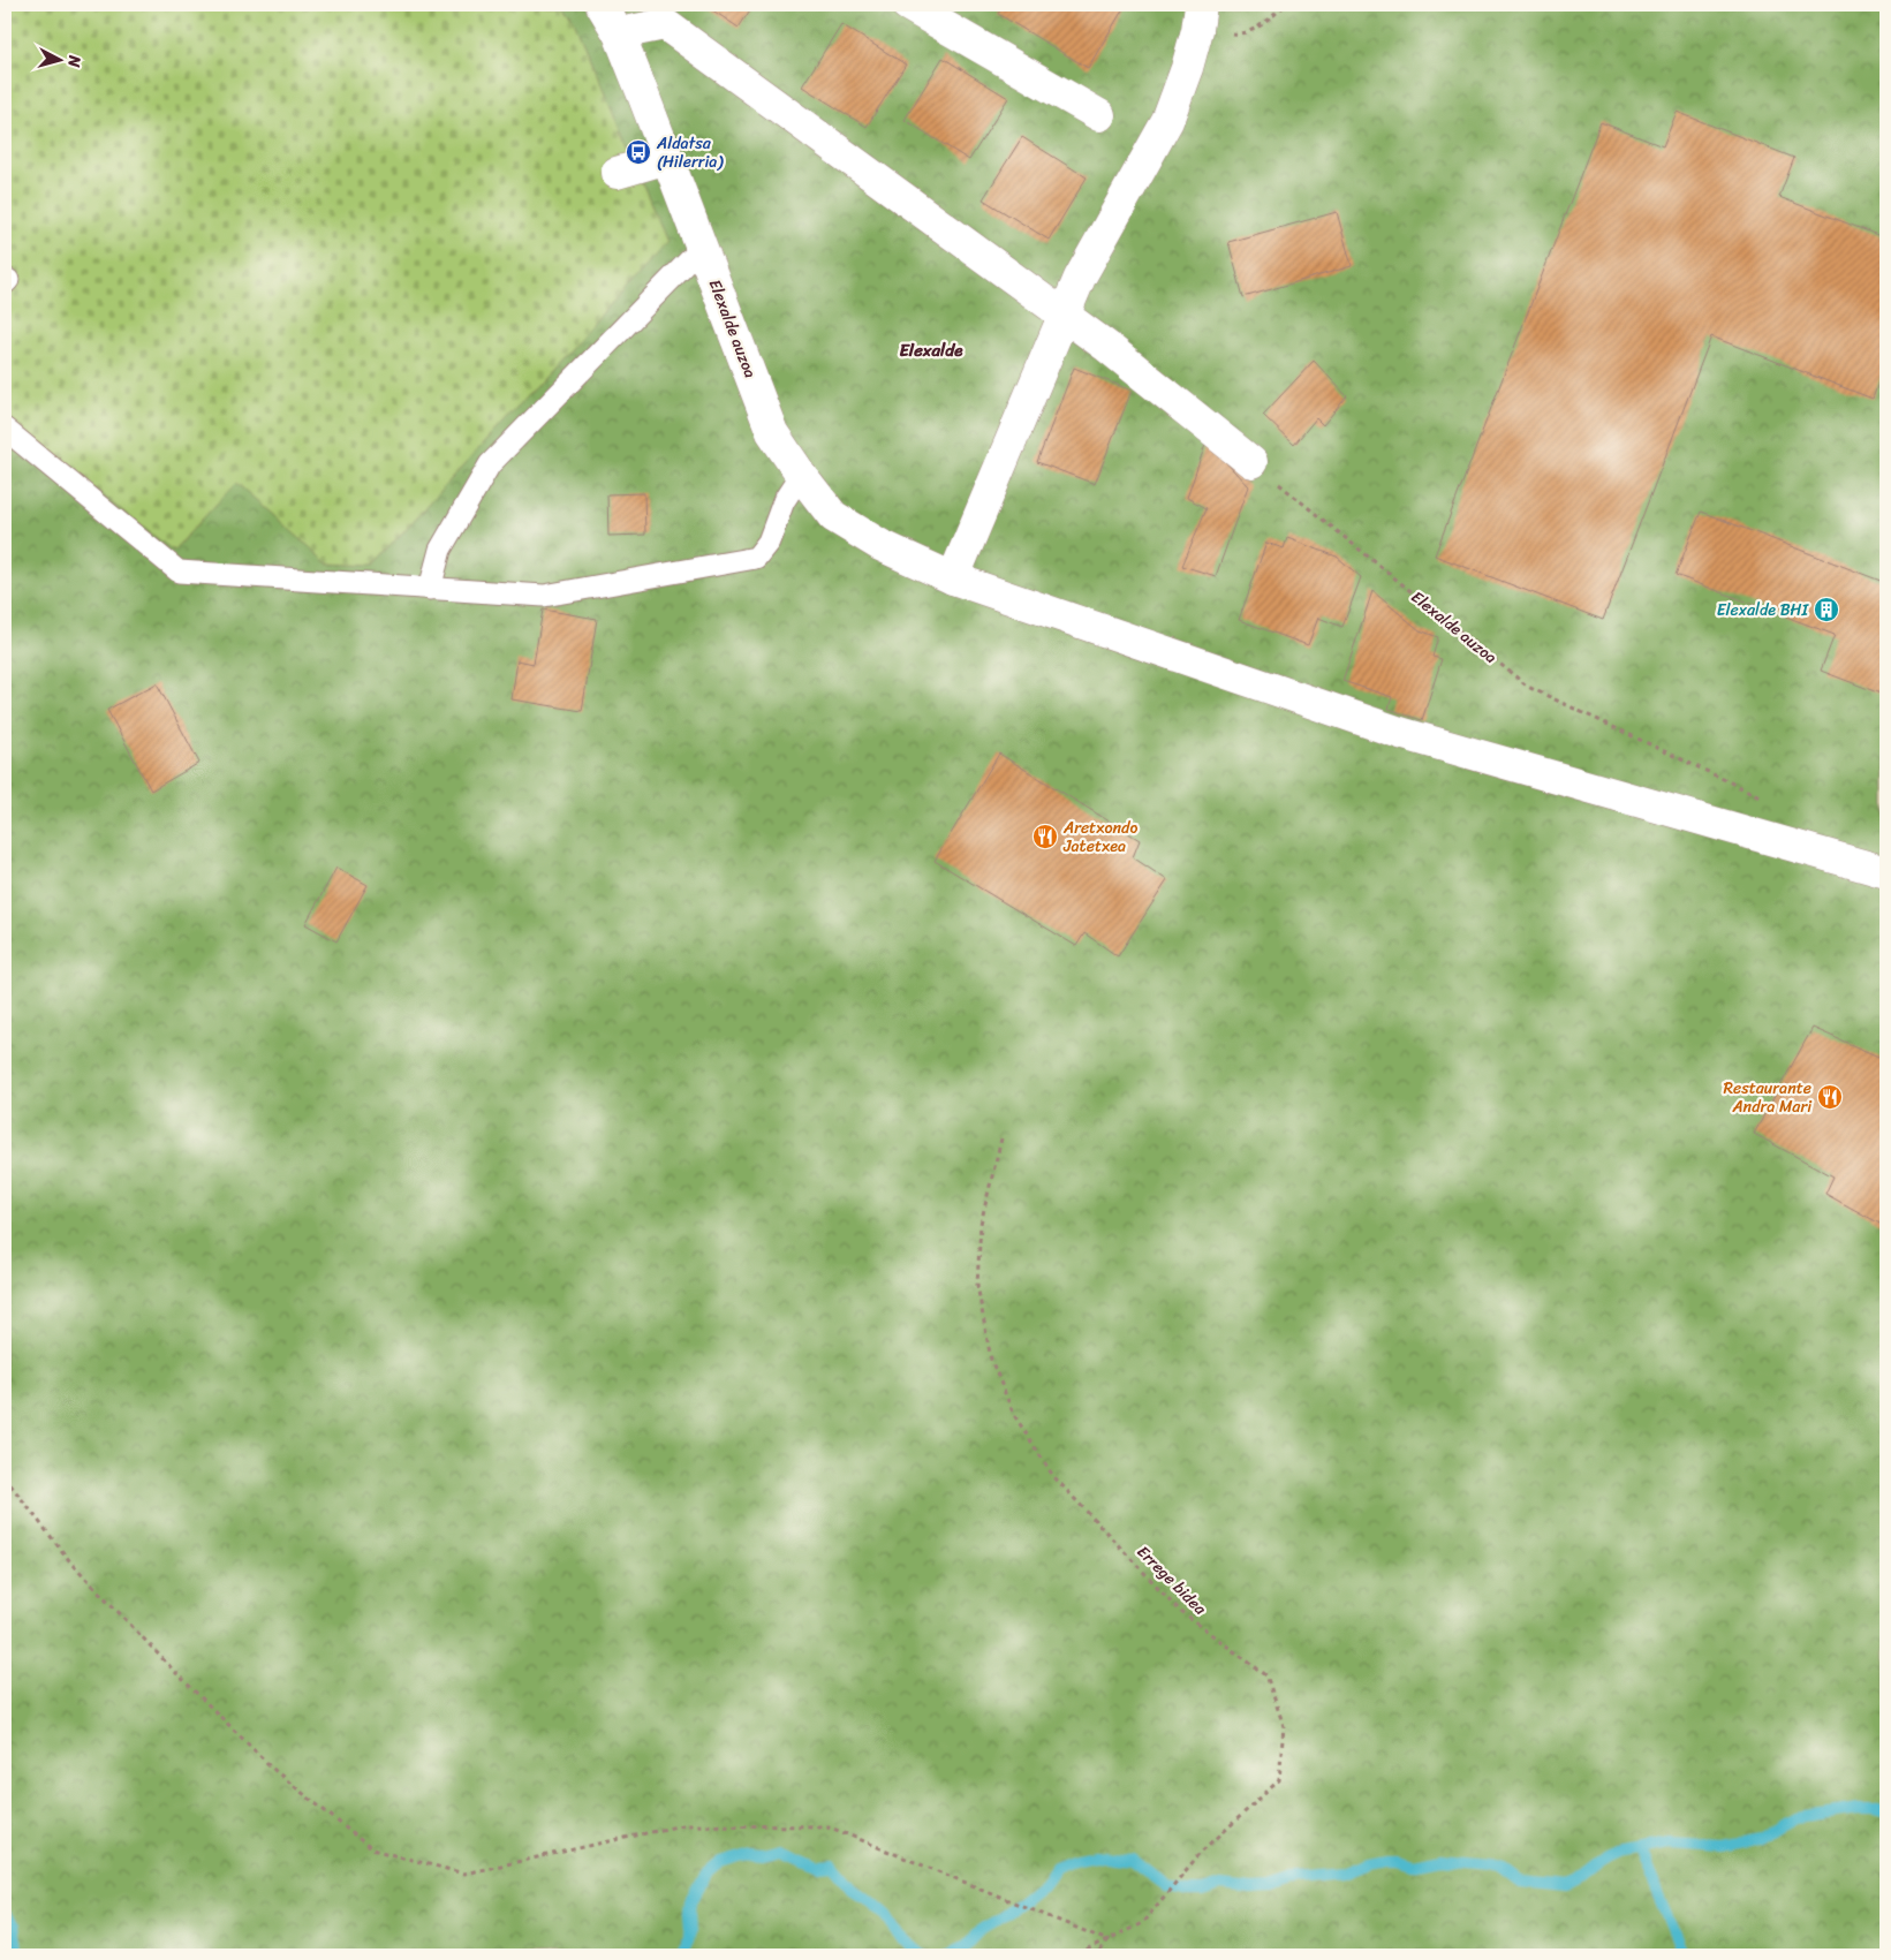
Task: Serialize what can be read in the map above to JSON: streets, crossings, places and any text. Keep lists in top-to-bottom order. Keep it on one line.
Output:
{"streets":{"street":["Elexalde auzoa"],"path":["Errege bidea"]},"districts":["Elexalde"],"places":{"bus stop":["Aldatsa (Hilerria)"],"building":["Elexalde BHI"],"restaurant":["Aretxondo Jatetxea","Restaurante Andra Mari"]},"north":"right"}
